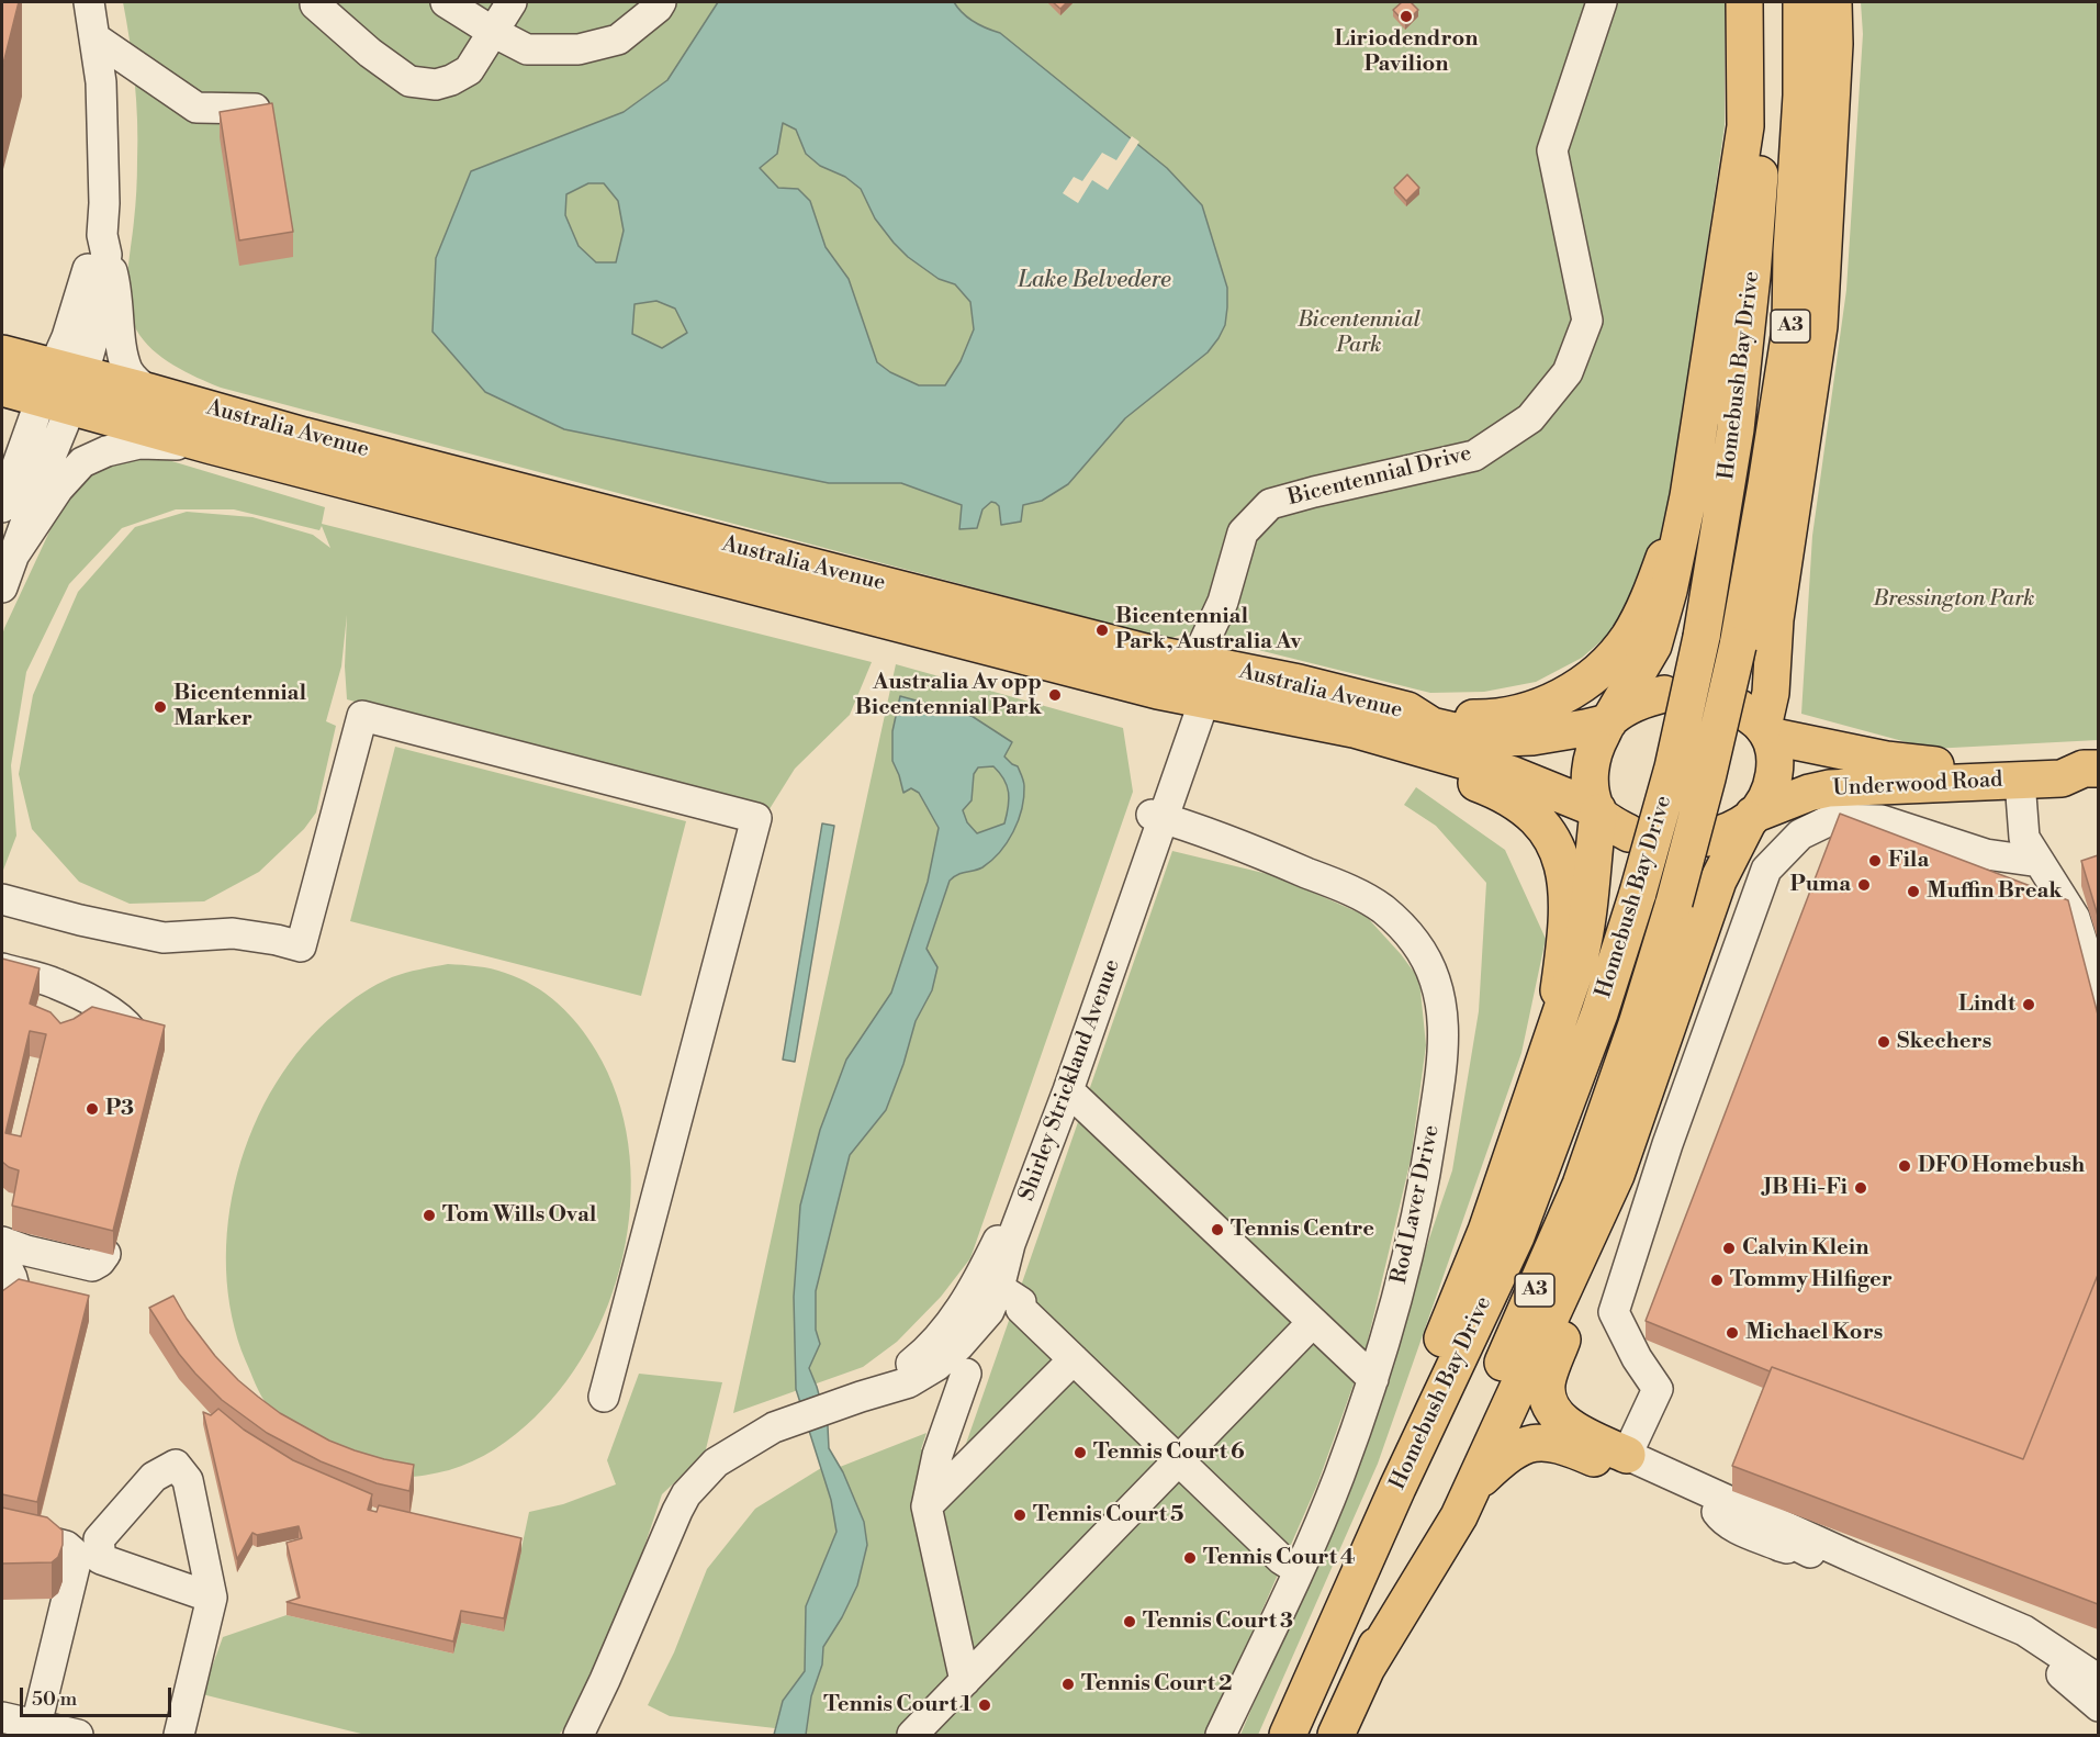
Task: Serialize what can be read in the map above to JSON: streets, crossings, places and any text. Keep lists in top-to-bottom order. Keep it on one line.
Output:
{"streets":{"main road":["A3","Homebush Bay Drive","Australia Avenue","Underwood Road"],"street":["Bicentennial Drive","Shirley Strickland Avenue","Rod Laver Drive"]},"crossings":[["Australia Avenue","Bicentennial Drive"],["Australia Avenue","Shirley Strickland Avenue"],["Shirley Strickland Avenue","Rod Laver Drive"]],"water":["Lake Belvedere"],"parks":["Bicentennial Park","Bressington Park"],"places":["Liriodendron Pavilion","Bicentennial Park, Australia Av","Australia Av opp Bicentennial Park","Bicentennial Marker","Fila","Puma","Muffin Break","Lindt","Skechers","P3","DFO Homebush","JB Hi-Fi","Tom Wills Oval","Tennis Centre","Calvin Klein","Tommy Hilfiger","Michael Kors","Tennis Court 6","Tennis Court 5","Tennis Court 4","Tennis Court 3","Tennis Court 2","Tennis Court 1"],"scale_bar":"50 m"}
